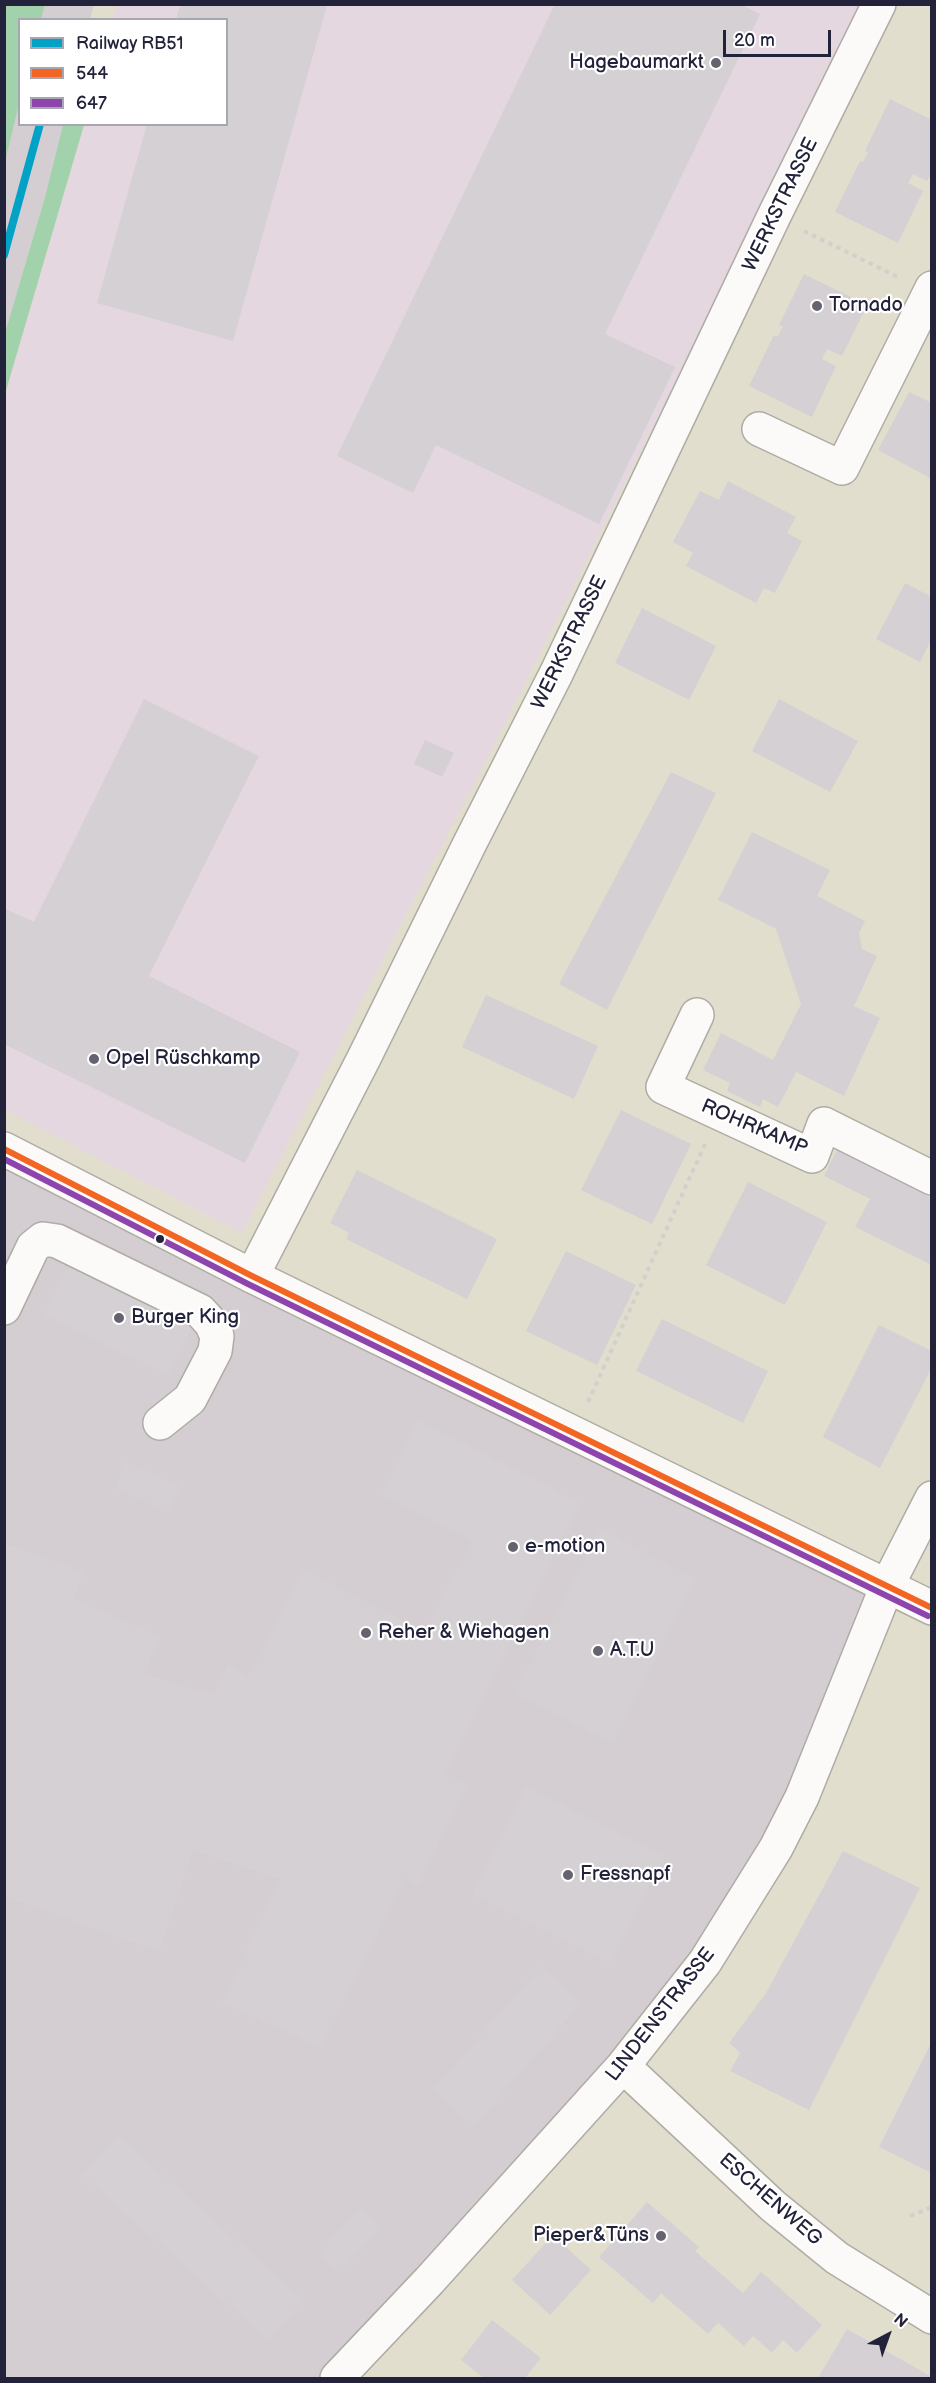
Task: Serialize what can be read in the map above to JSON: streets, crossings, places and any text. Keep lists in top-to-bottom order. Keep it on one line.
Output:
{"streets":{"street":["WERKSTRASSE","ROHRKAMP","LINDENSTRASSE","ESCHENWEG"]},"crossings":[["LINDENSTRASSE","ESCHENWEG"]],"places":["Hagebaumarkt","Tornado","Opel Rüschkamp","Burger King","e-motion","Reher & Wiehagen","A.T.U","Fressnapf","Pieper&Tüns"],"lines":["rail line RB51","transit line 544","transit line 647"],"legend":["Railway RB51","544","647"],"scale_bar":"20 m","north":"top right"}
